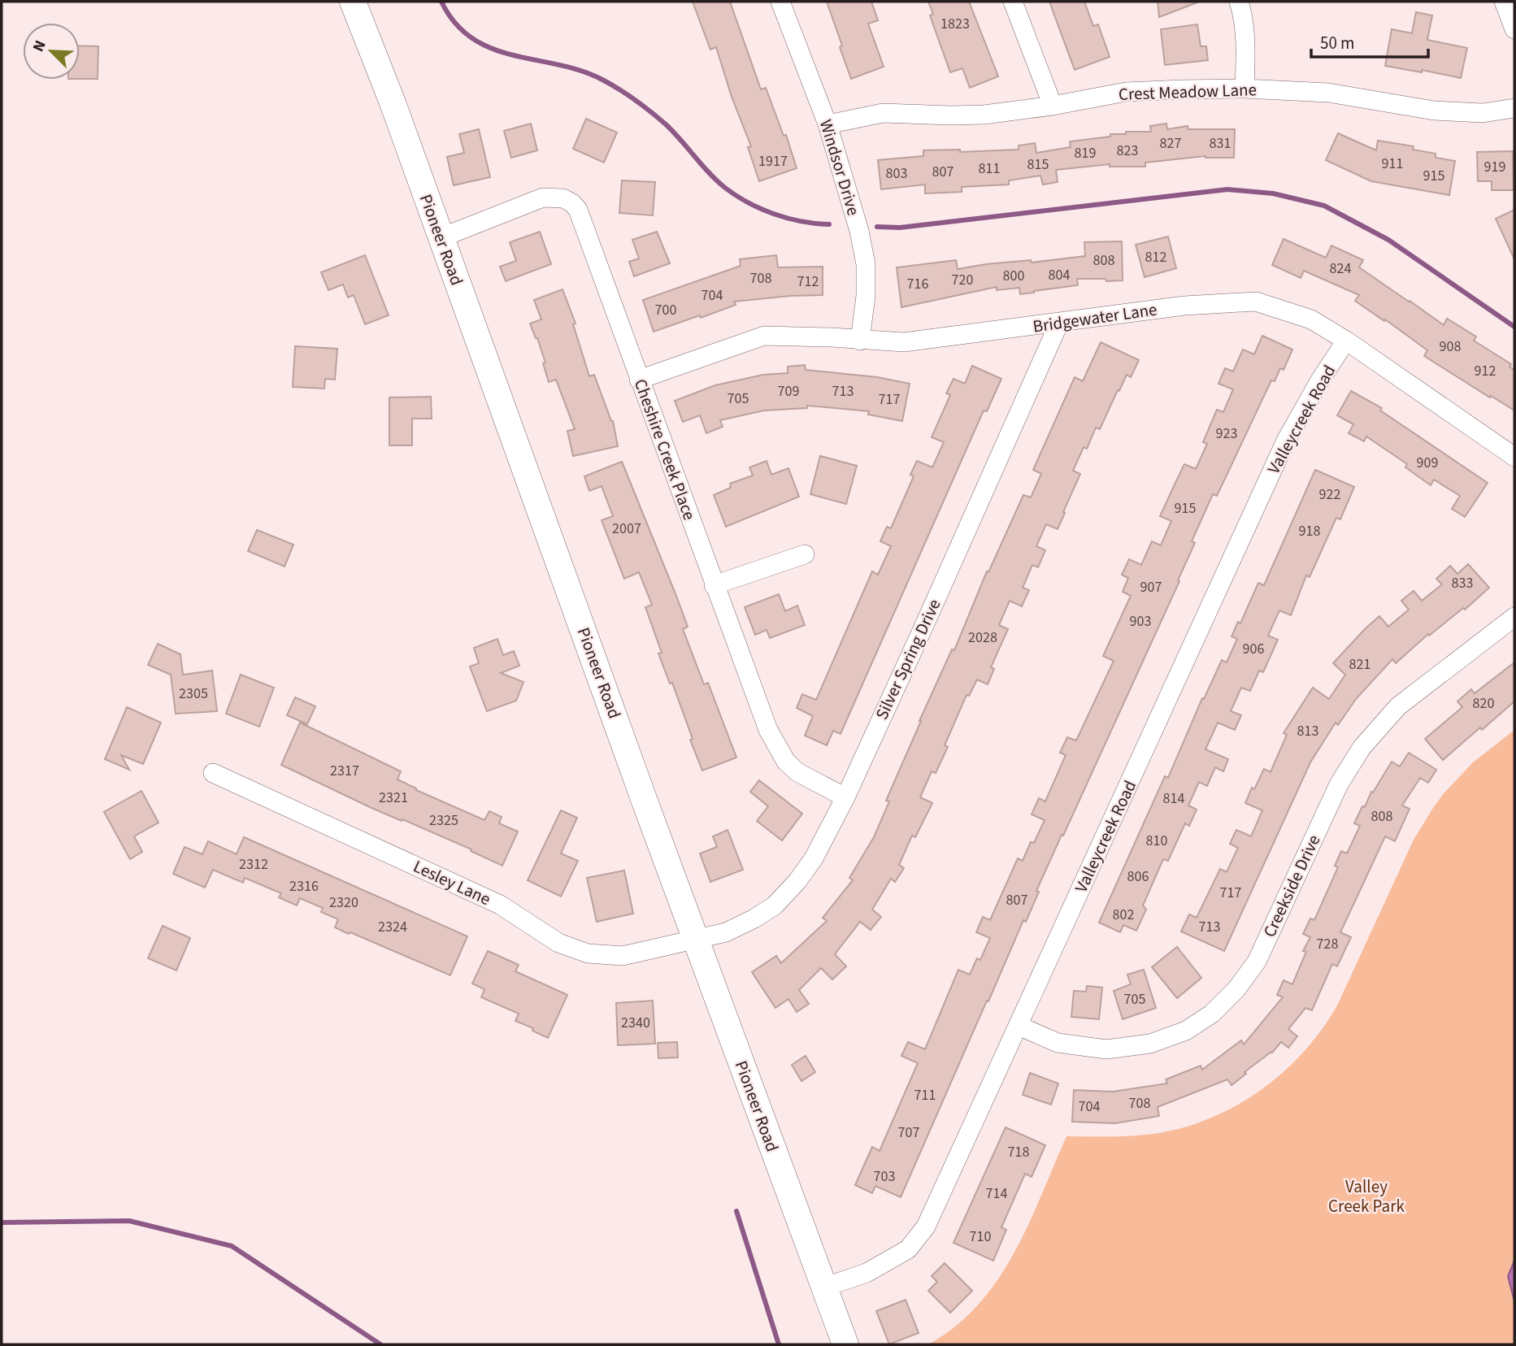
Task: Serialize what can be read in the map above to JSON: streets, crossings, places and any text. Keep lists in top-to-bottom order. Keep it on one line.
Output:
{"streets":{"main road":["Pioneer Road"],"street":["Crest Meadow Lane","Windsor Drive","Bridgewater Lane","Valleycreek Road","Cheshire Creek Place","Silver Spring Drive","Lesley Lane","Creekside Drive"]},"crossings":[["Crest Meadow Lane","Windsor Drive"],["Windsor Drive","Bridgewater Lane"],["Pioneer Road","Valleycreek Road"],["Pioneer Road","Cheshire Creek Place"],["Pioneer Road","Silver Spring Drive"],["Pioneer Road","Lesley Lane"],["Bridgewater Lane","Valleycreek Road"],["Bridgewater Lane","Cheshire Creek Place"],["Bridgewater Lane","Silver Spring Drive"],["Valleycreek Road","Creekside Drive"],["Cheshire Creek Place","Silver Spring Drive"],["Silver Spring Drive","Lesley Lane"]],"parks":["Valley Creek Park"],"house_numbers":["1823","827","831","823","819","1917","911","815","919","811","807","803","915","812","808","824","804","800","708","720","712","716","704","700","908","912","709","713","705","717","923","909","922","915","2007","918","833","907","903","2028","906","821","2305","820","813","2317","2321","814","808","2325","810","2312","806","2316","717","807","2320","802","2324","713","728","705","2340","711","708","704","707","718","703","714","710"],"scale_bar":"50 m","north":"top left"}
